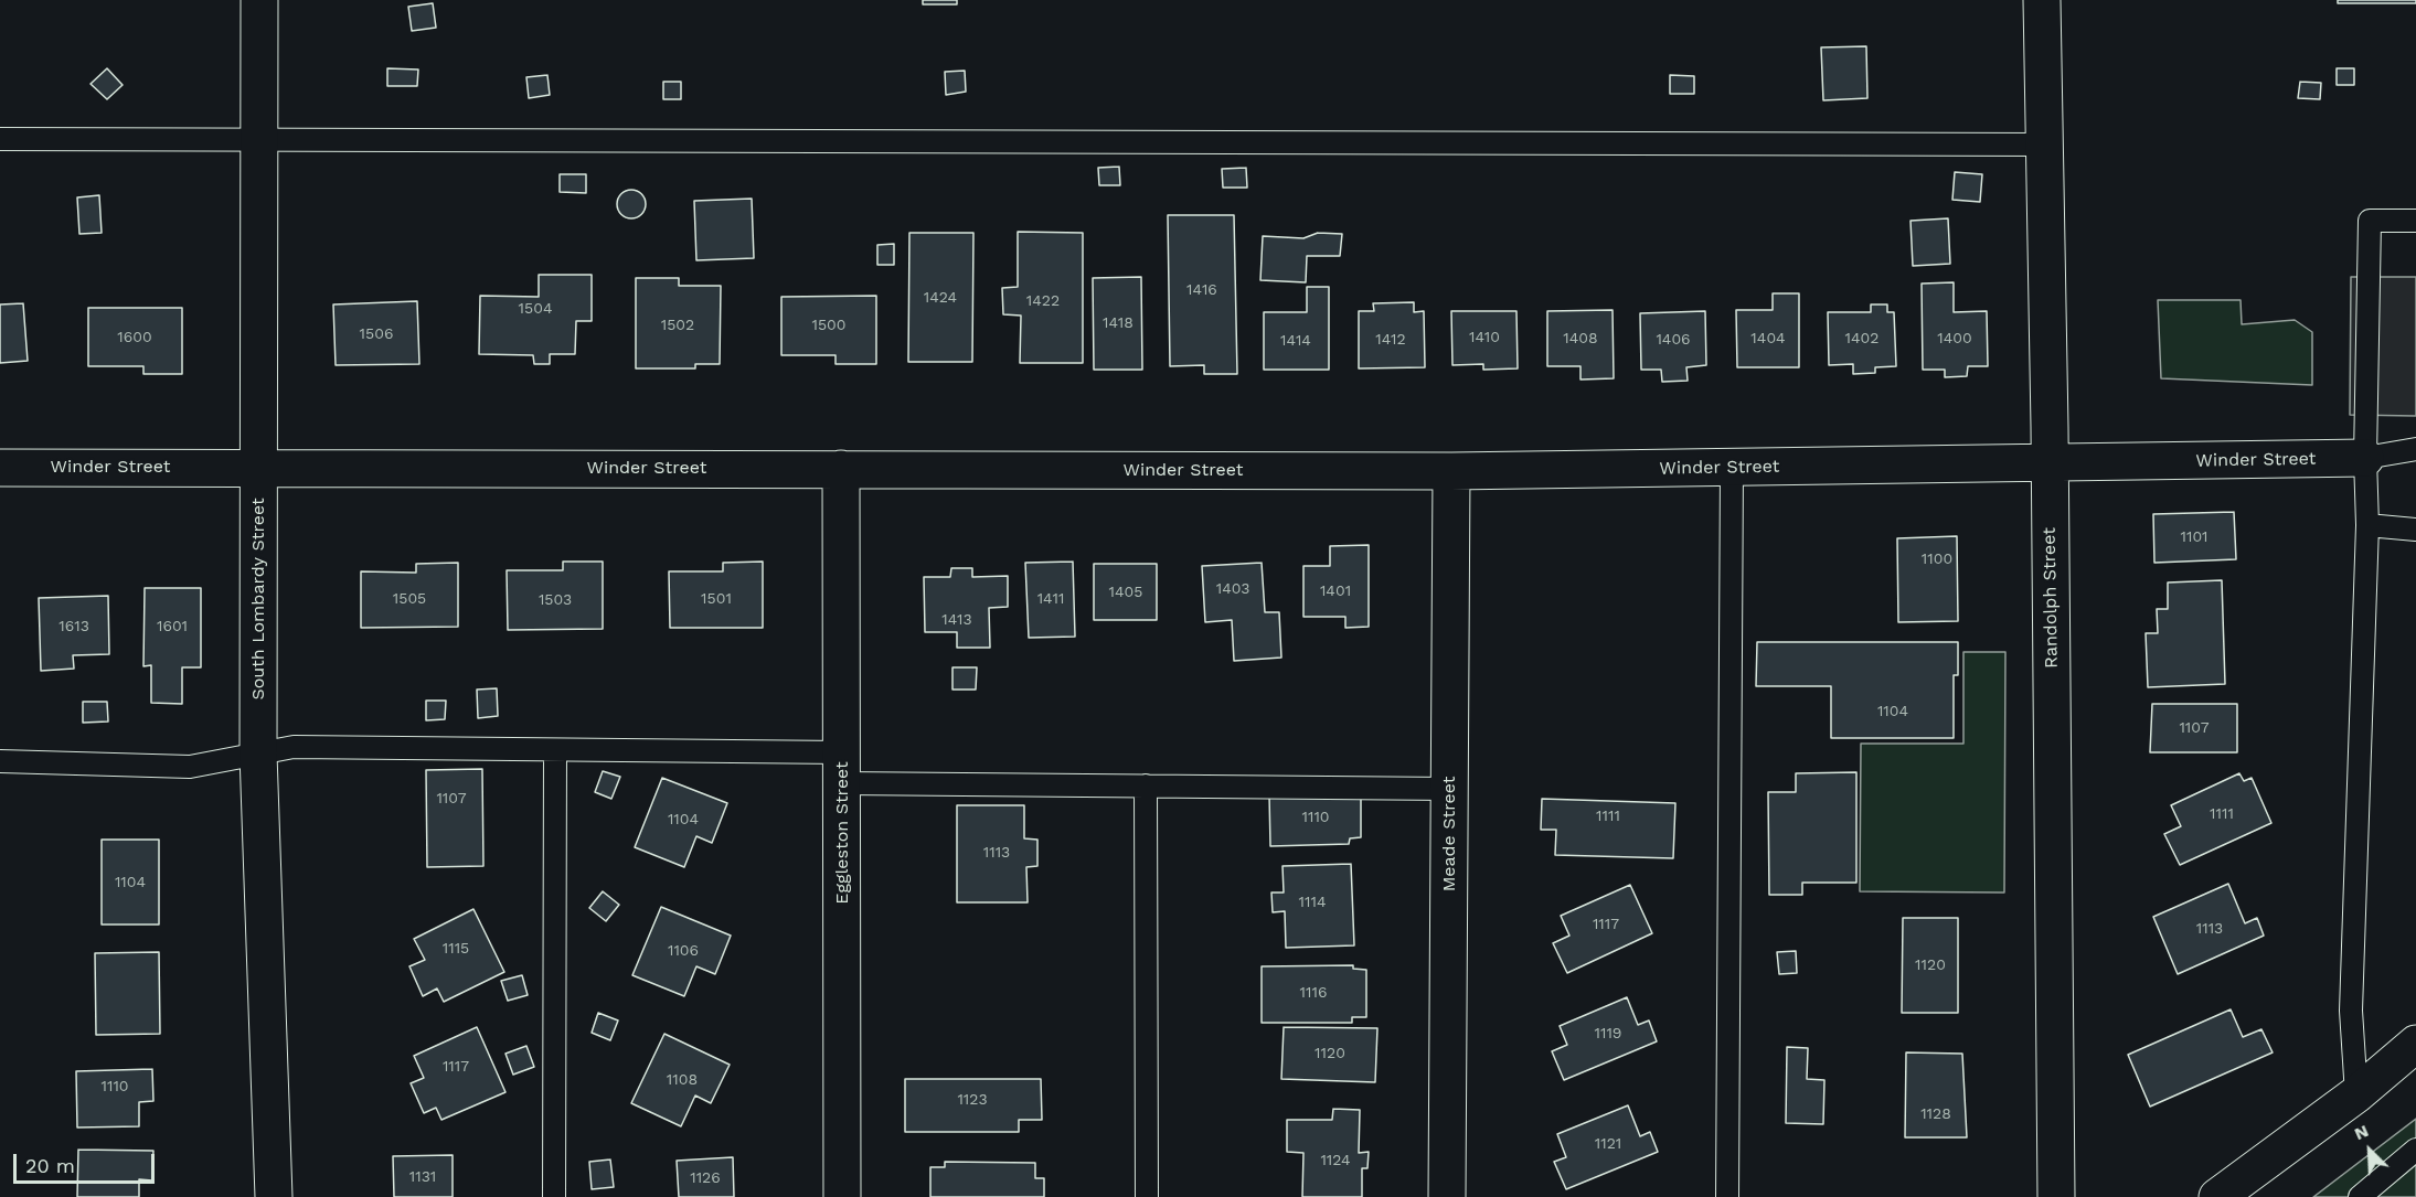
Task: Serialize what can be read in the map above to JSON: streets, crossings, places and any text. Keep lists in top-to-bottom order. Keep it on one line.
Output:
{"streets":{"street":["Winder Street","Randolph Street","South Lombardy Street","Eggleston Street","Meade Street"]},"crossings":[["Winder Street","Randolph Street"],["Winder Street","South Lombardy Street"],["Winder Street","Eggleston Street"],["Winder Street","Meade Street"]],"house_numbers":["1416","1424","1422","1504","1418","1502","1500","1506","1600","1410","1408","1404","1402","1400","1412","1406","1414","1101","1100","1403","1401","1405","1505","1501","1411","1503","1413","1613","1601","1104","1107","1107","1111","1111","1110","1104","1113","1104","1114","1117","1113","1115","1106","1120","1116","1119","1120","1117","1108","1110","1123","1128","1121","1124","1131","1126"],"scale_bar":"20 m","north":"top left"}
